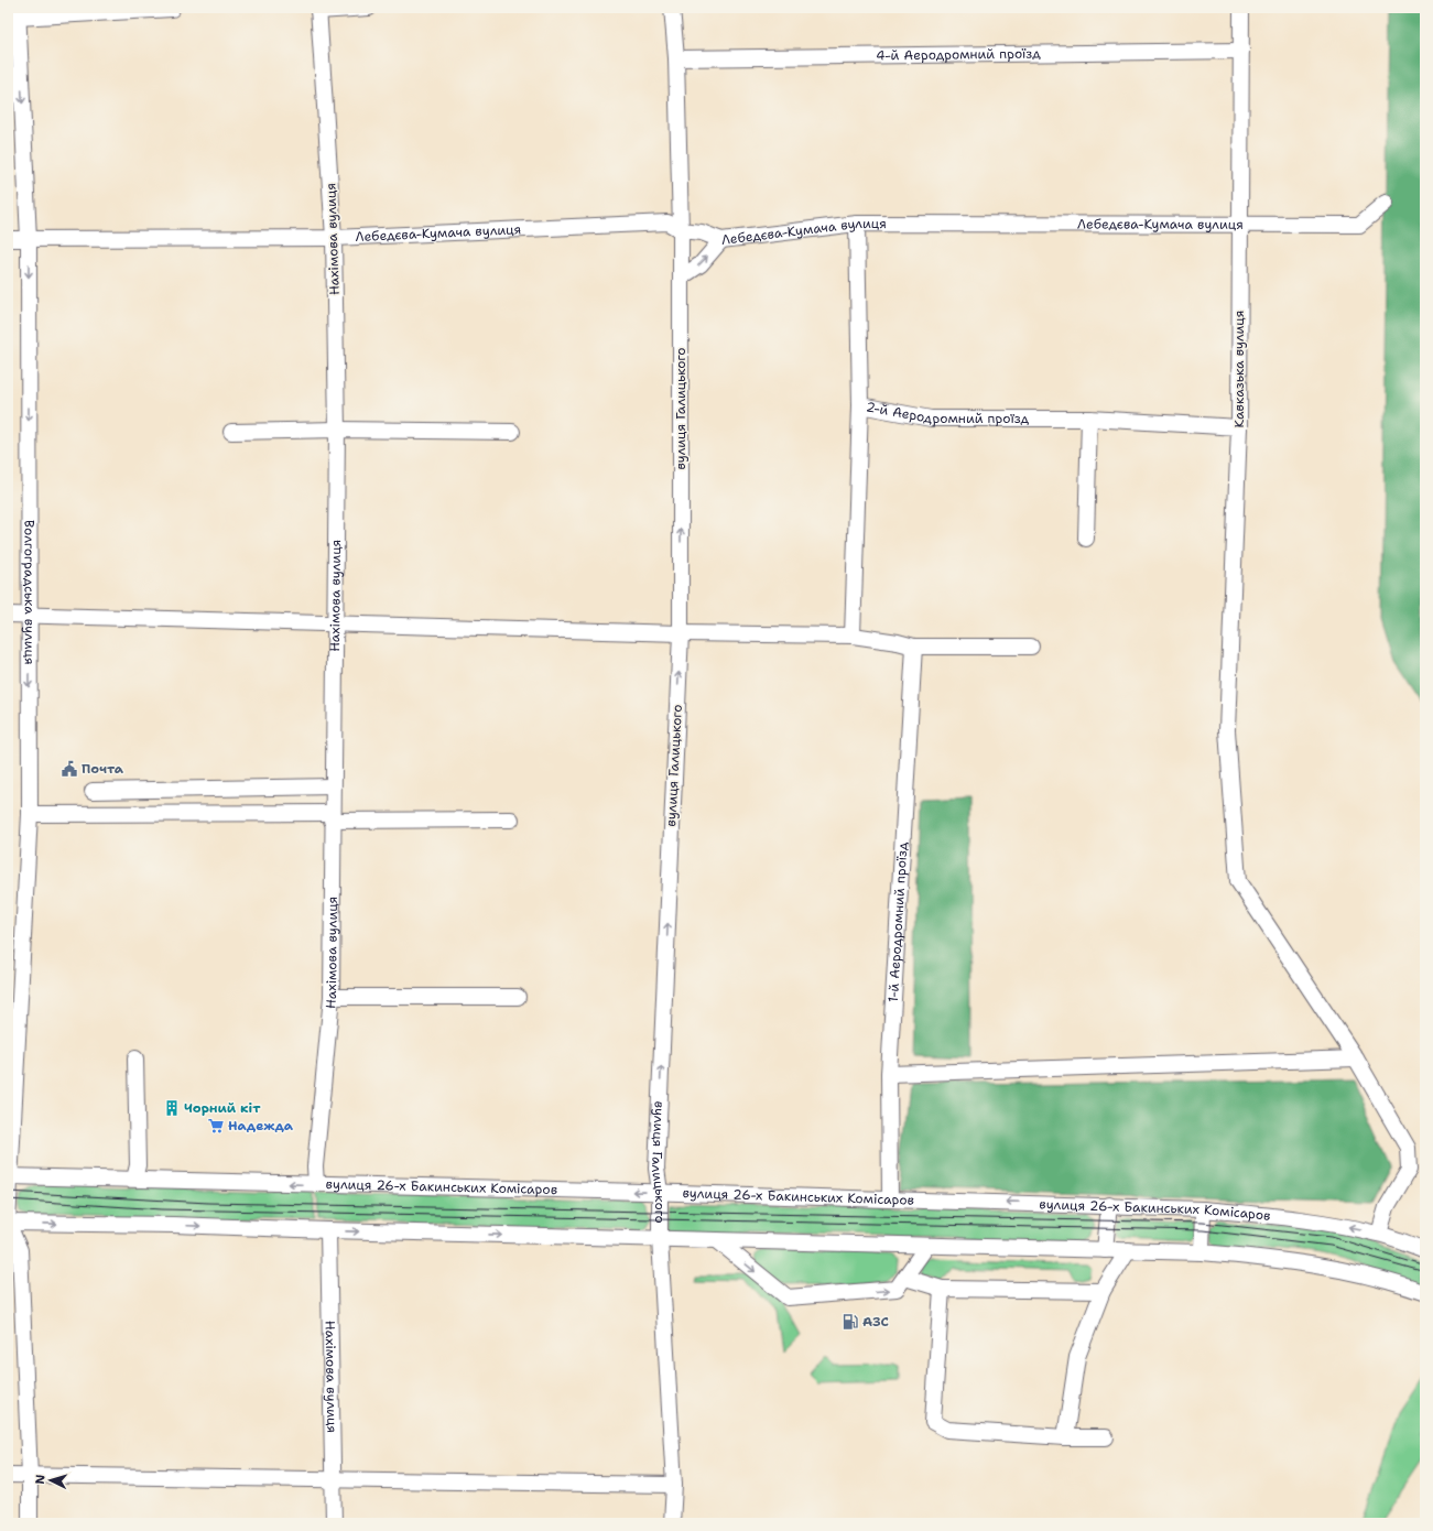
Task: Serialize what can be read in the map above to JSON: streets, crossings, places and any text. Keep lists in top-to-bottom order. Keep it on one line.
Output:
{"streets":{"street":["4-й Аеродромний проїзд","Лебедєва-Кумача вулиця","Нахімова вулиця","Кавказька вулиця","вулиця Галицького","2-й Аеродромний проїзд","Волгоградська вулиця","1-й Аеродромний проїзд","вулиця 26-х Бакинських Комісаров"]},"crossings":[["4-й Аеродромний проїзд","Кавказька вулиця"],["4-й Аеродромний проїзд","вулиця Галицького"],["Лебедєва-Кумача вулиця","Нахімова вулиця"],["Лебедєва-Кумача вулиця","Кавказька вулиця"],["Лебедєва-Кумача вулиця","вулиця Галицького"],["Лебедєва-Кумача вулиця","Волгоградська вулиця"],["Нахімова вулиця","вулиця 26-х Бакинських Комісаров"],["Кавказька вулиця","2-й Аеродромний проїзд"],["Кавказька вулиця","вулиця 26-х Бакинських Комісаров"],["вулиця Галицького","вулиця 26-х Бакинських Комісаров"],["Волгоградська вулиця","вулиця 26-х Бакинських Комісаров"],["1-й Аеродромний проїзд","вулиця 26-х Бакинських Комісаров"]],"one_way":["вулиця Галицького","Волгоградська вулиця"],"places":{"public building":["Почта"],"building":["Чорний кіт"],"supermarket":["Надежда"],"fuel station":["АЗС"]},"north":"left"}
